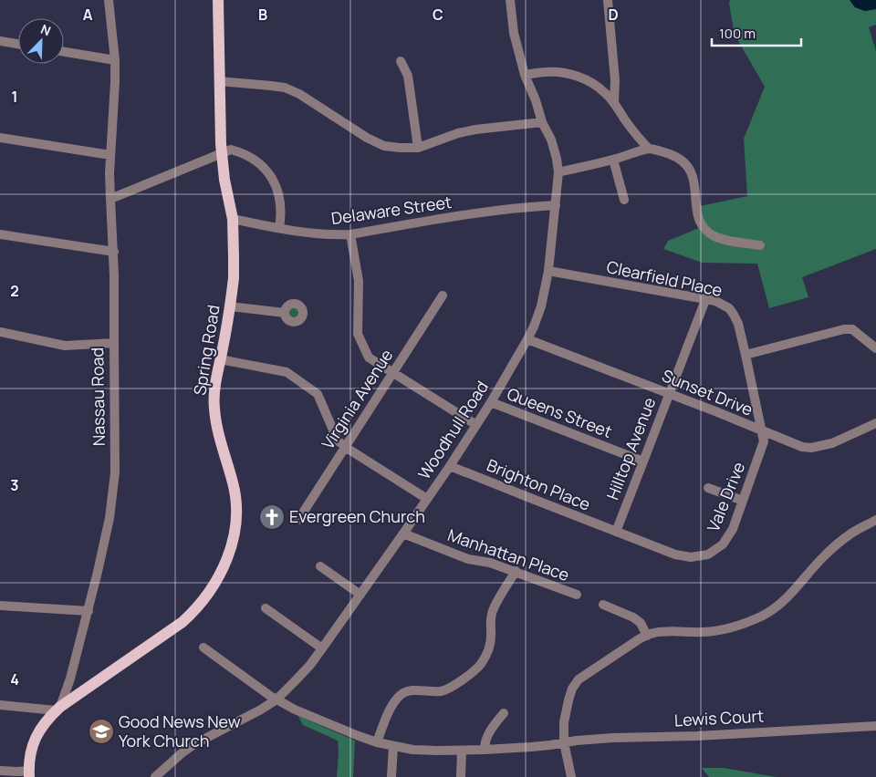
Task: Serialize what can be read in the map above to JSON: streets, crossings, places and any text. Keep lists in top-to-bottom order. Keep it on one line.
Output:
{"streets":{"main road":["Spring Road","Nassau Road"],"street":["Delaware Street","Clearfield Place","Sunset Drive","Virginia Avenue","Queens Street","Woodhull Road","Hilltop Avenue","Brighton Place","Vale Drive","Manhattan Place","Lewis Court"]},"crossings":[["Delaware Street","Spring Road"],["Delaware Street","Woodhull Road"],["Clearfield Place","Sunset Drive"],["Clearfield Place","Woodhull Road"],["Clearfield Place","Hilltop Avenue"],["Clearfield Place","Vale Drive"],["Spring Road","Nassau Road"],["Sunset Drive","Woodhull Road"],["Sunset Drive","Hilltop Avenue"],["Sunset Drive","Vale Drive"],["Queens Street","Woodhull Road"],["Queens Street","Hilltop Avenue"],["Woodhull Road","Brighton Place"],["Woodhull Road","Manhattan Place"],["Woodhull Road","Lewis Court"],["Hilltop Avenue","Brighton Place"],["Hilltop Avenue","Vale Drive"],["Brighton Place","Vale Drive"]],"places":{"church":["Evergreen Church"],"school or university":["Good News New York Church"]},"scale_bar":"100 m","north":"top right","grid":{"columns":["A","B","C","D"],"rows":["1","2","3","4"]}}
